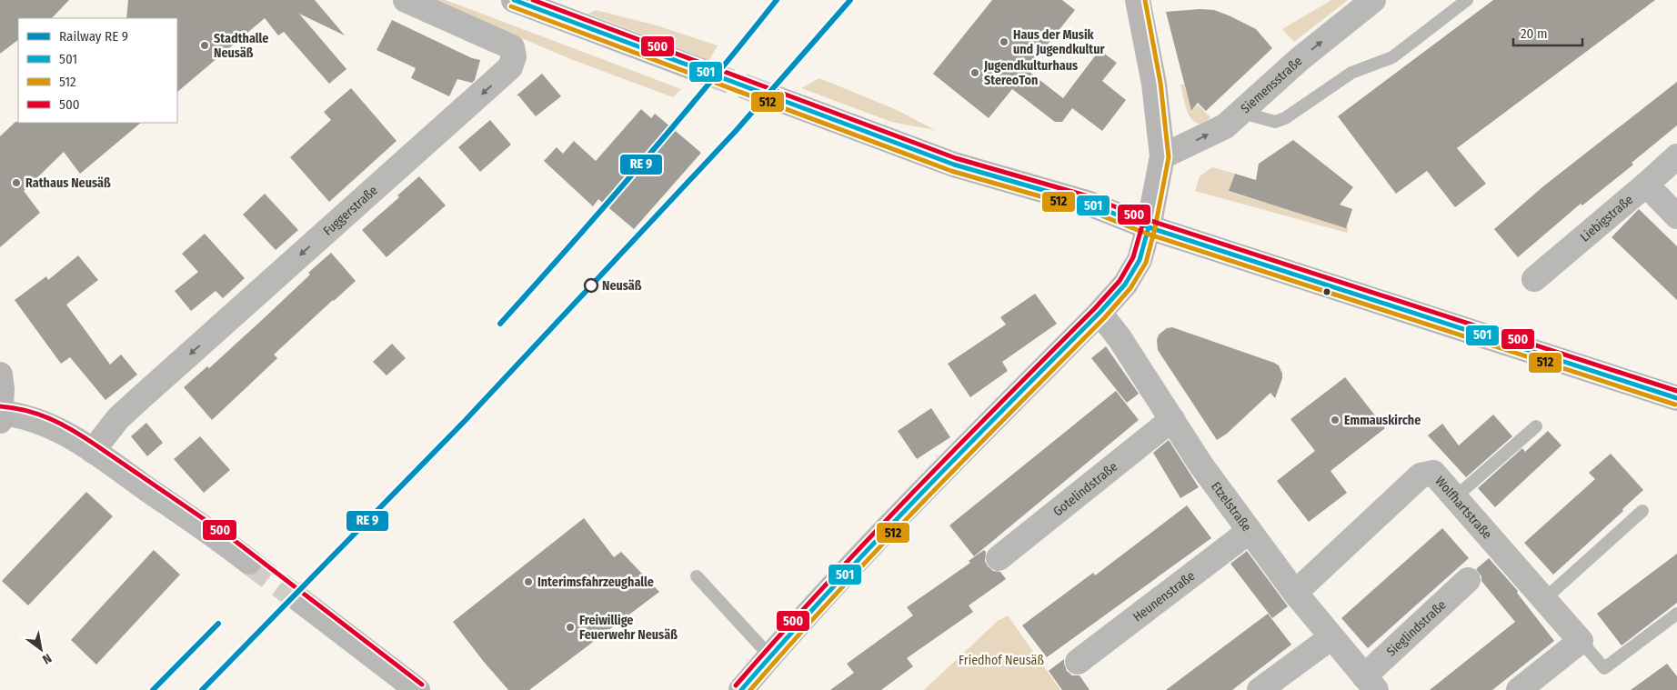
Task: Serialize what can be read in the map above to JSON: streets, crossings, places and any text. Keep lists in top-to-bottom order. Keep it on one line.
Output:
{"streets":{"street":["Siemensstraße","Fuggerstraße","Liebigstraße","Gotelindstraße","Etzelstraße","Wolfhartstraße","Heunenstraße","Sieglindstraße"]},"crossings":[["Gotelindstraße","Etzelstraße"],["Etzelstraße","Wolfhartstraße"],["Etzelstraße","Heunenstraße"],["Etzelstraße","Sieglindstraße"]],"one_way":["Siemensstraße"],"parks":["Friedhof Neusäß"],"places":["Haus der Musik und Jugendkultur","Stadthalle Neusäß","Jugendkulturhaus StereoTon","Rathaus Neusäß","Neusäß","Emmauskirche","Interimsfahrzeughalle","Freiwillige Feuerwehr Neusäß"],"lines":["transit line 501","transit line 512","transit line 500"],"legend":["Railway RE 9","501","512","500"],"scale_bar":"20 m","north":"bottom right"}
